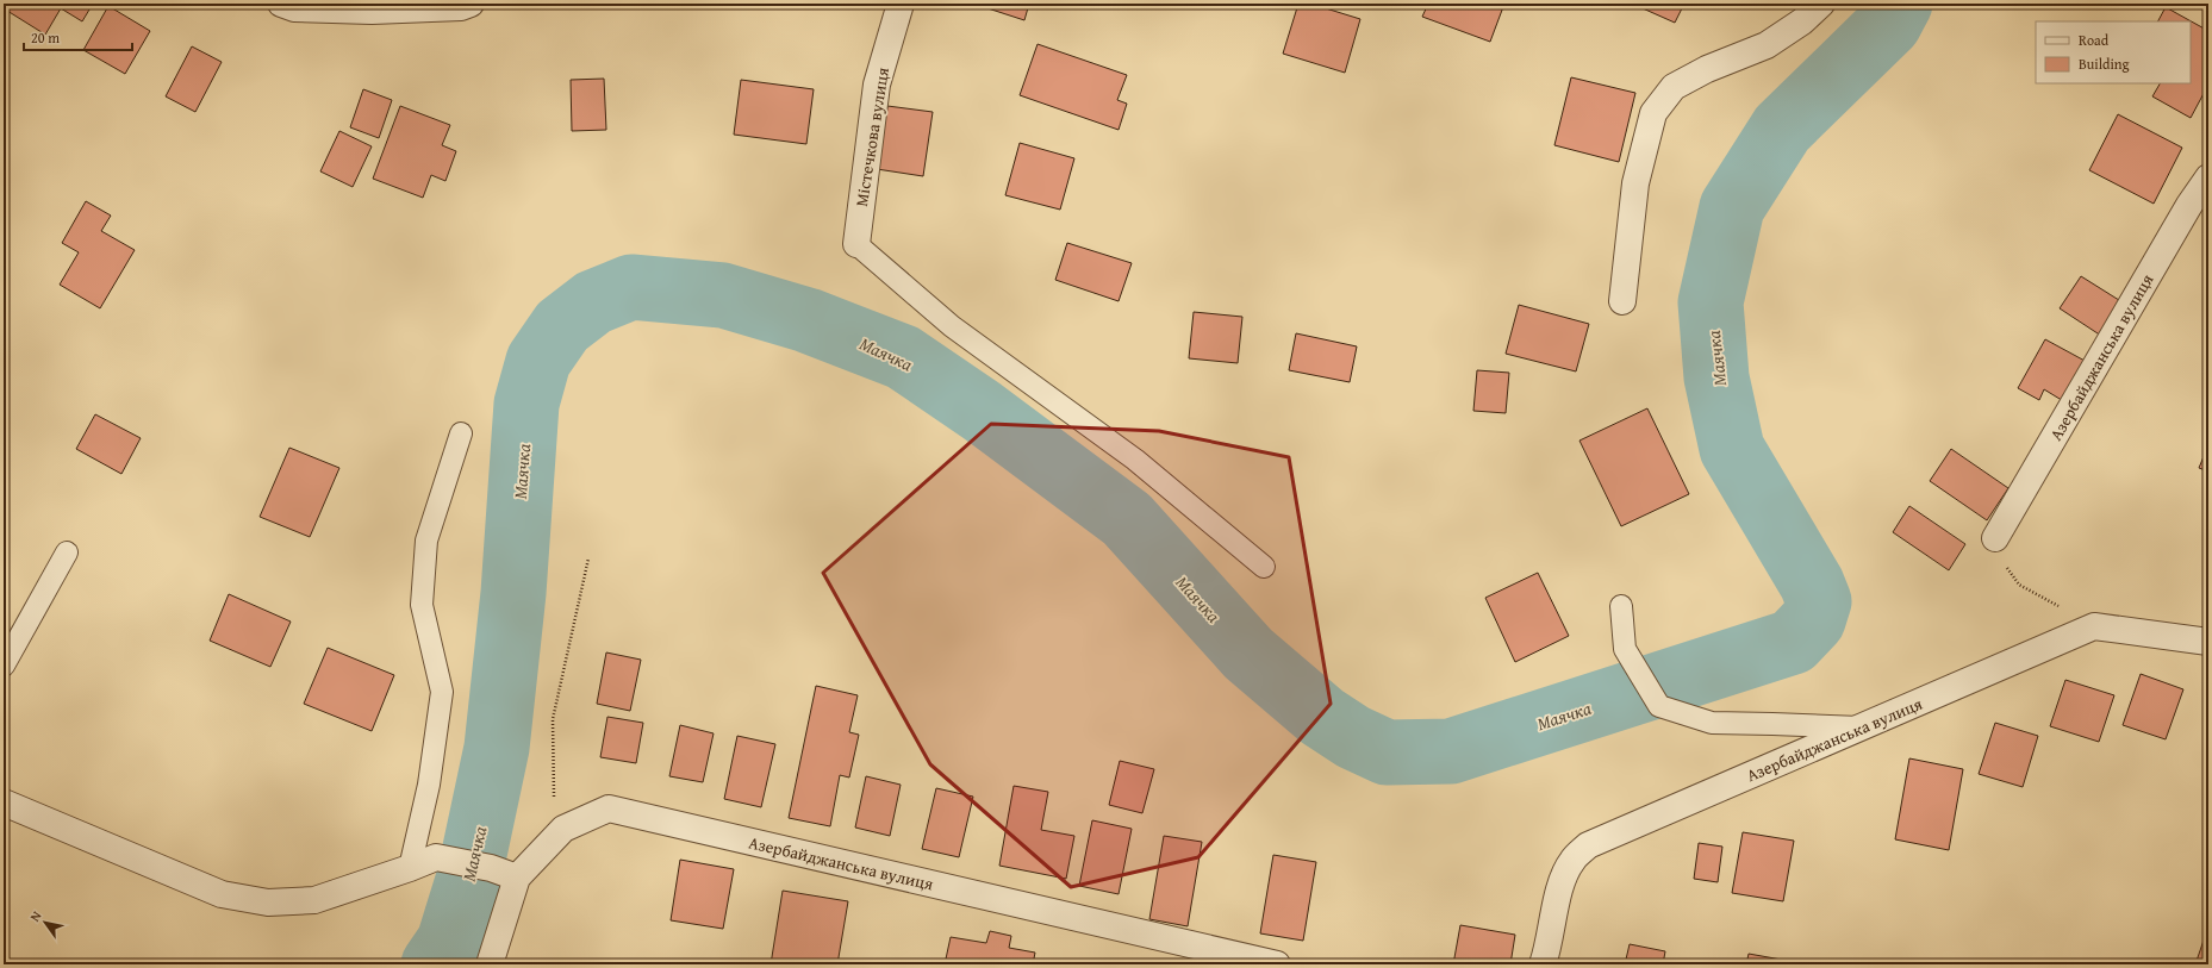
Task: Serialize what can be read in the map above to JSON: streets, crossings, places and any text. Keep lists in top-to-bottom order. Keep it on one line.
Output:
{"streets":{"street":["Містечкова вулиця","Азербайджанська вулиця"]},"water":["Маячка"],"legend":["Road","Building"],"scale_bar":"20 m","north":"top left"}
